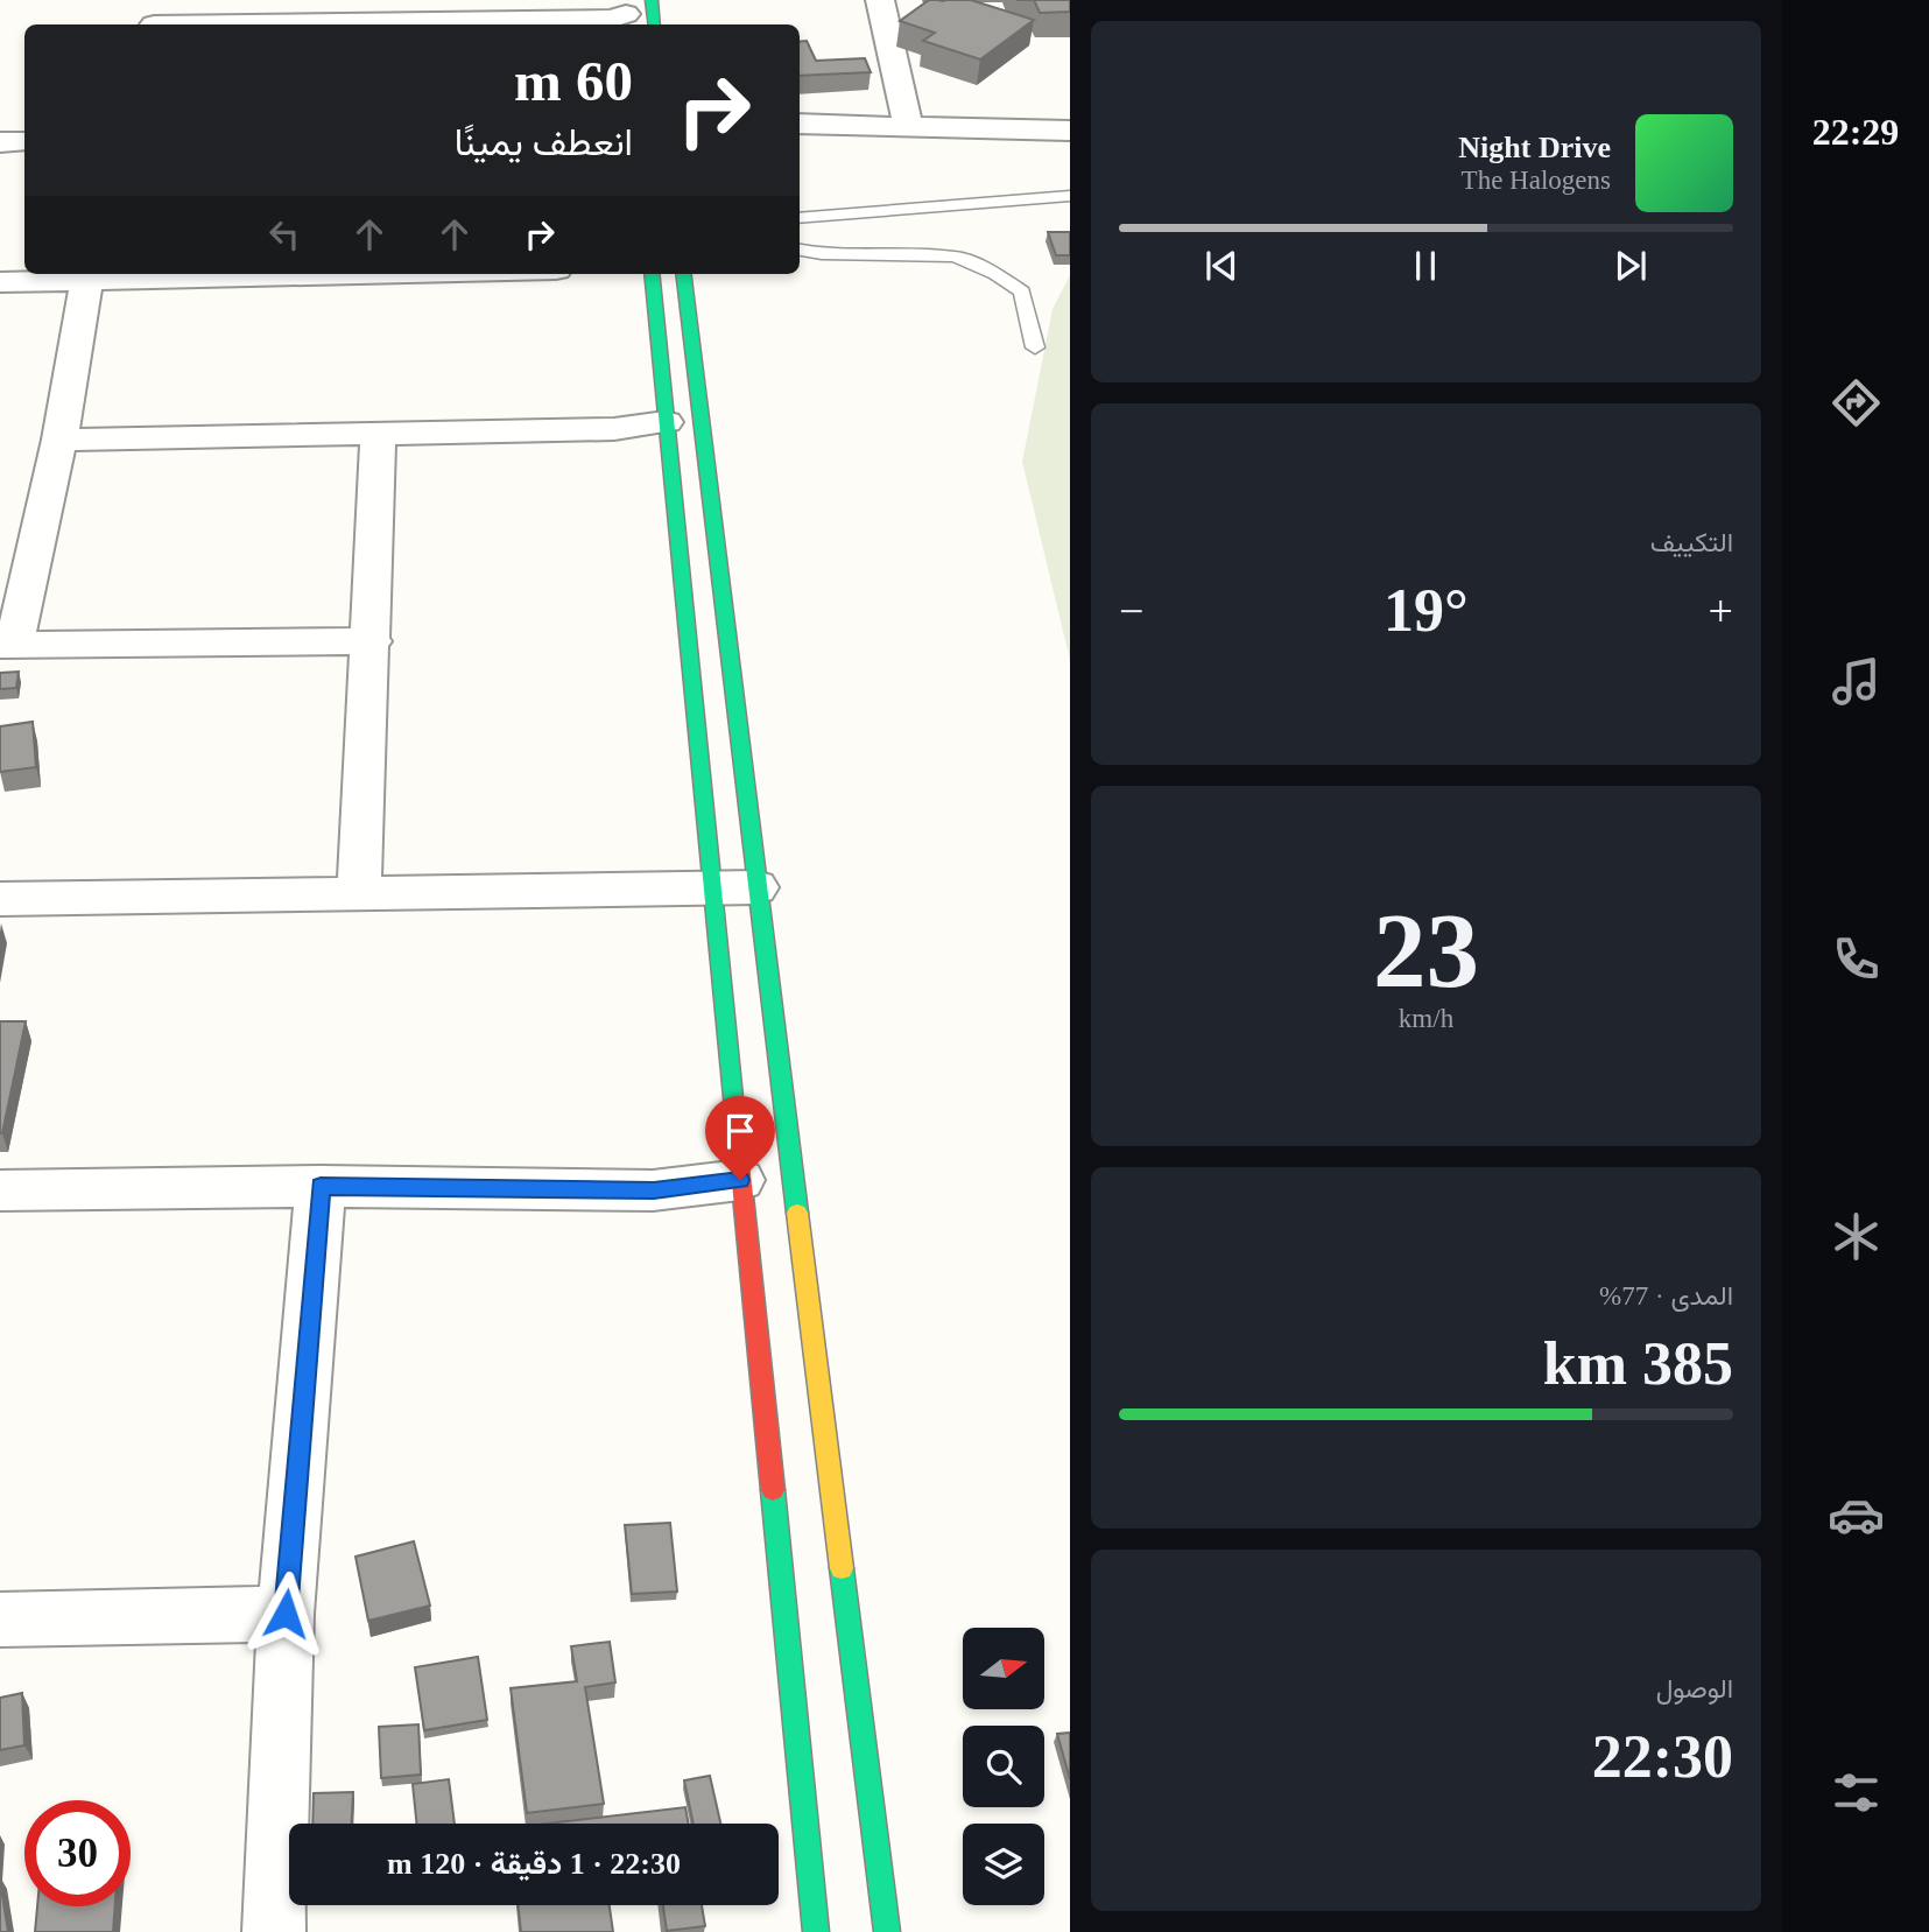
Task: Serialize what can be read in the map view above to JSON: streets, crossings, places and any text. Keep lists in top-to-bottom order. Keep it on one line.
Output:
{"north":"right","page":{"tabs":"22:29","turn":["60 m","انعطف يمينًا"],"song":["Night Drive","The Halogens"],"tile":["التكييف",["23","km/h"],["المدى · 77%","385 km"],["الوصول","22:30"]],"heat":["−","19°","+"],"limit":"30","trip":"22:30 · 1 دقيقة · 120 m"}}
